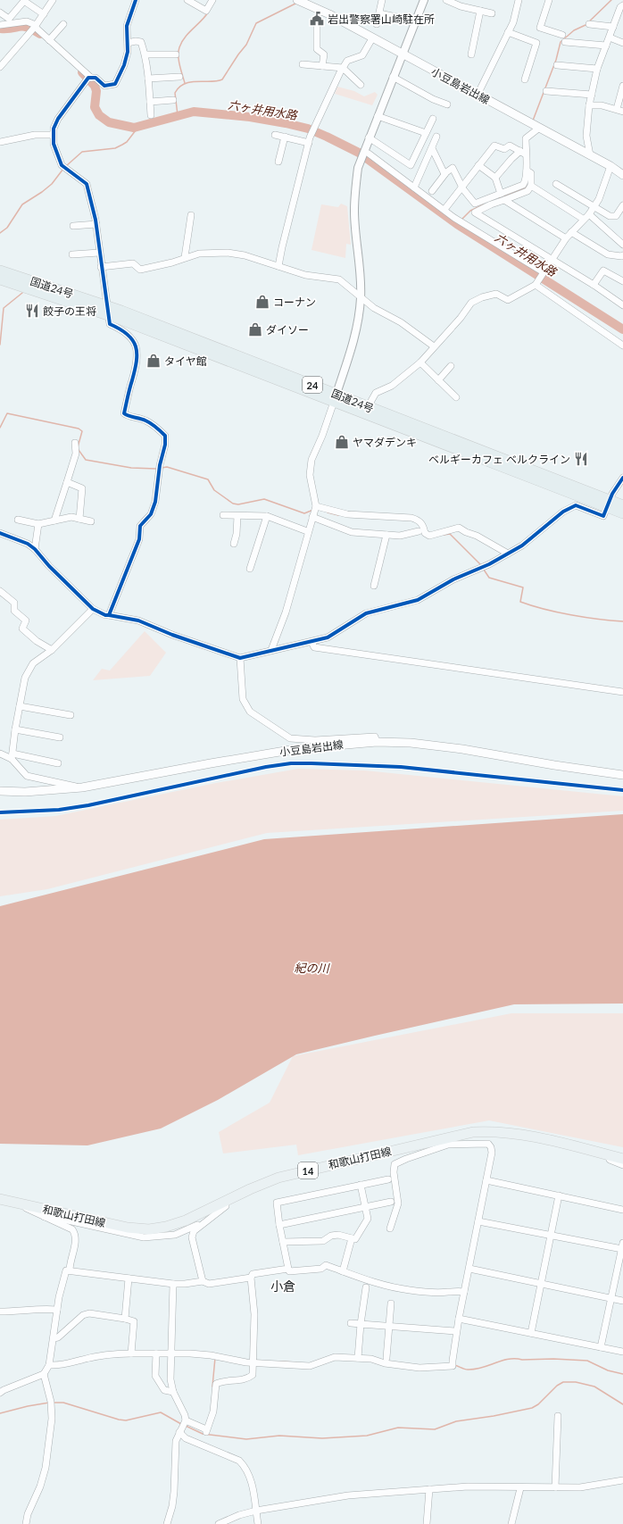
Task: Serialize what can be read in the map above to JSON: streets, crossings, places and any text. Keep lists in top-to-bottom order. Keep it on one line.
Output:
{"streets":{"highway":["国道24号","24"],"main road":["小豆島岩出線","和歌山打田線","14"]},"districts":["小倉"],"water":["六ヶ井用水路","紀の川"],"places":{"public building":["岩出警察署山崎駐在所"],"shop":["コーナン","ダイソー","タイヤ館","ヤマダデンキ"],"restaurant":["餃子の王将","ベルギーカフェ ベルクライン"]}}
